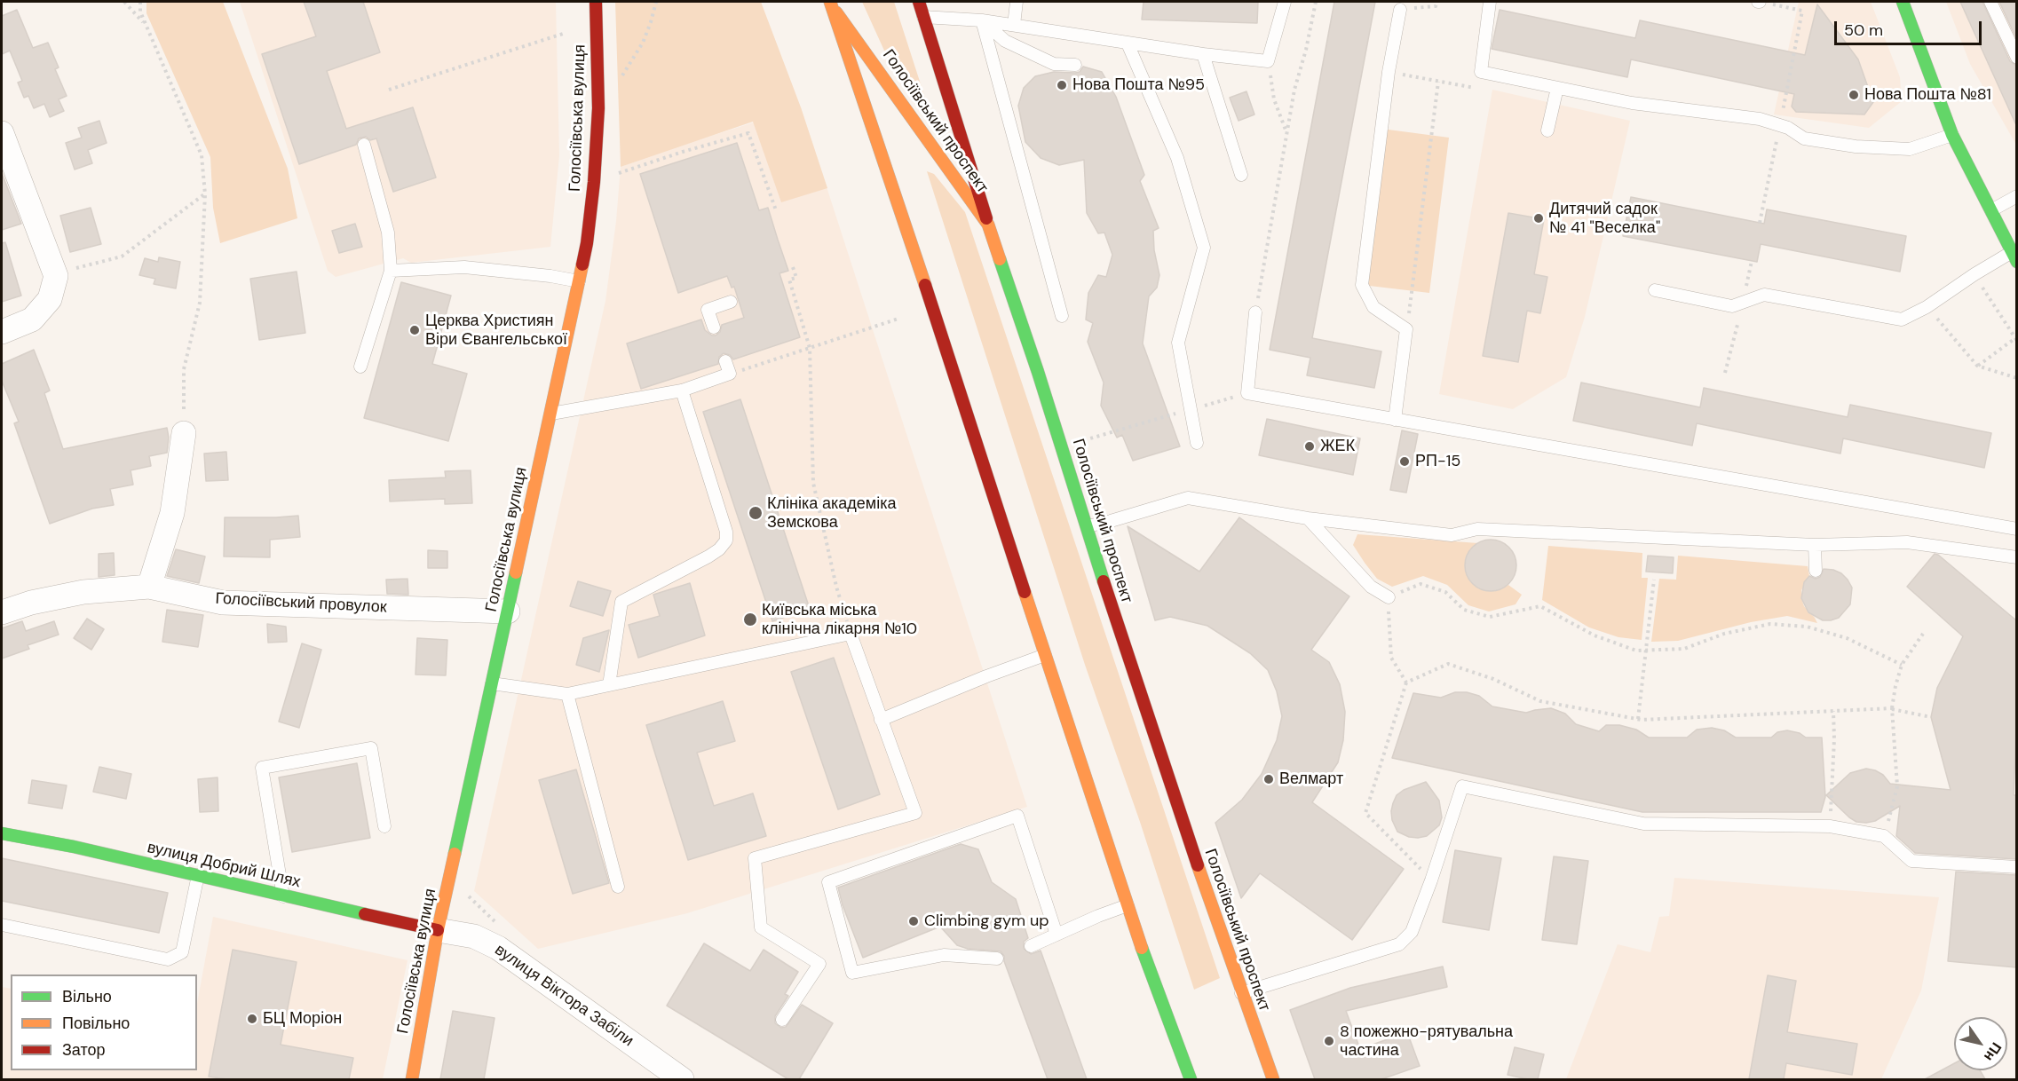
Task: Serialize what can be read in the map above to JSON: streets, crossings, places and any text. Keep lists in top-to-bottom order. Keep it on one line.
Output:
{"streets":{"main road":["Голосіївська вулиця","Голосіївський проспект","вулиця Добрий Шлях"],"street":["Голосіївський провулок","вулиця Віктора Забіли"]},"crossings":[["Голосіївська вулиця","Голосіївський провулок"],["Голосіївська вулиця","вулиця Добрий Шлях"],["Голосіївська вулиця","вулиця Віктора Забіли"],["вулиця Добрий Шлях","вулиця Віктора Забіли"]],"places":["Нова Пошта №95","Нова Пошта №81","Дитячий садок № 41 \"Веселка\"","Церква Християн Віри Євангельської","ЖЕК","РП-15","Клініка академіка Земскова","Київська міська клінічна лікарня №10","Велмарт","Climbing gym up","БЦ Моріон","8 пожежно-рятувальна частина"],"legend":["Вільно","Повільно","Затор"],"scale_bar":"50 m","north":"bottom right"}
